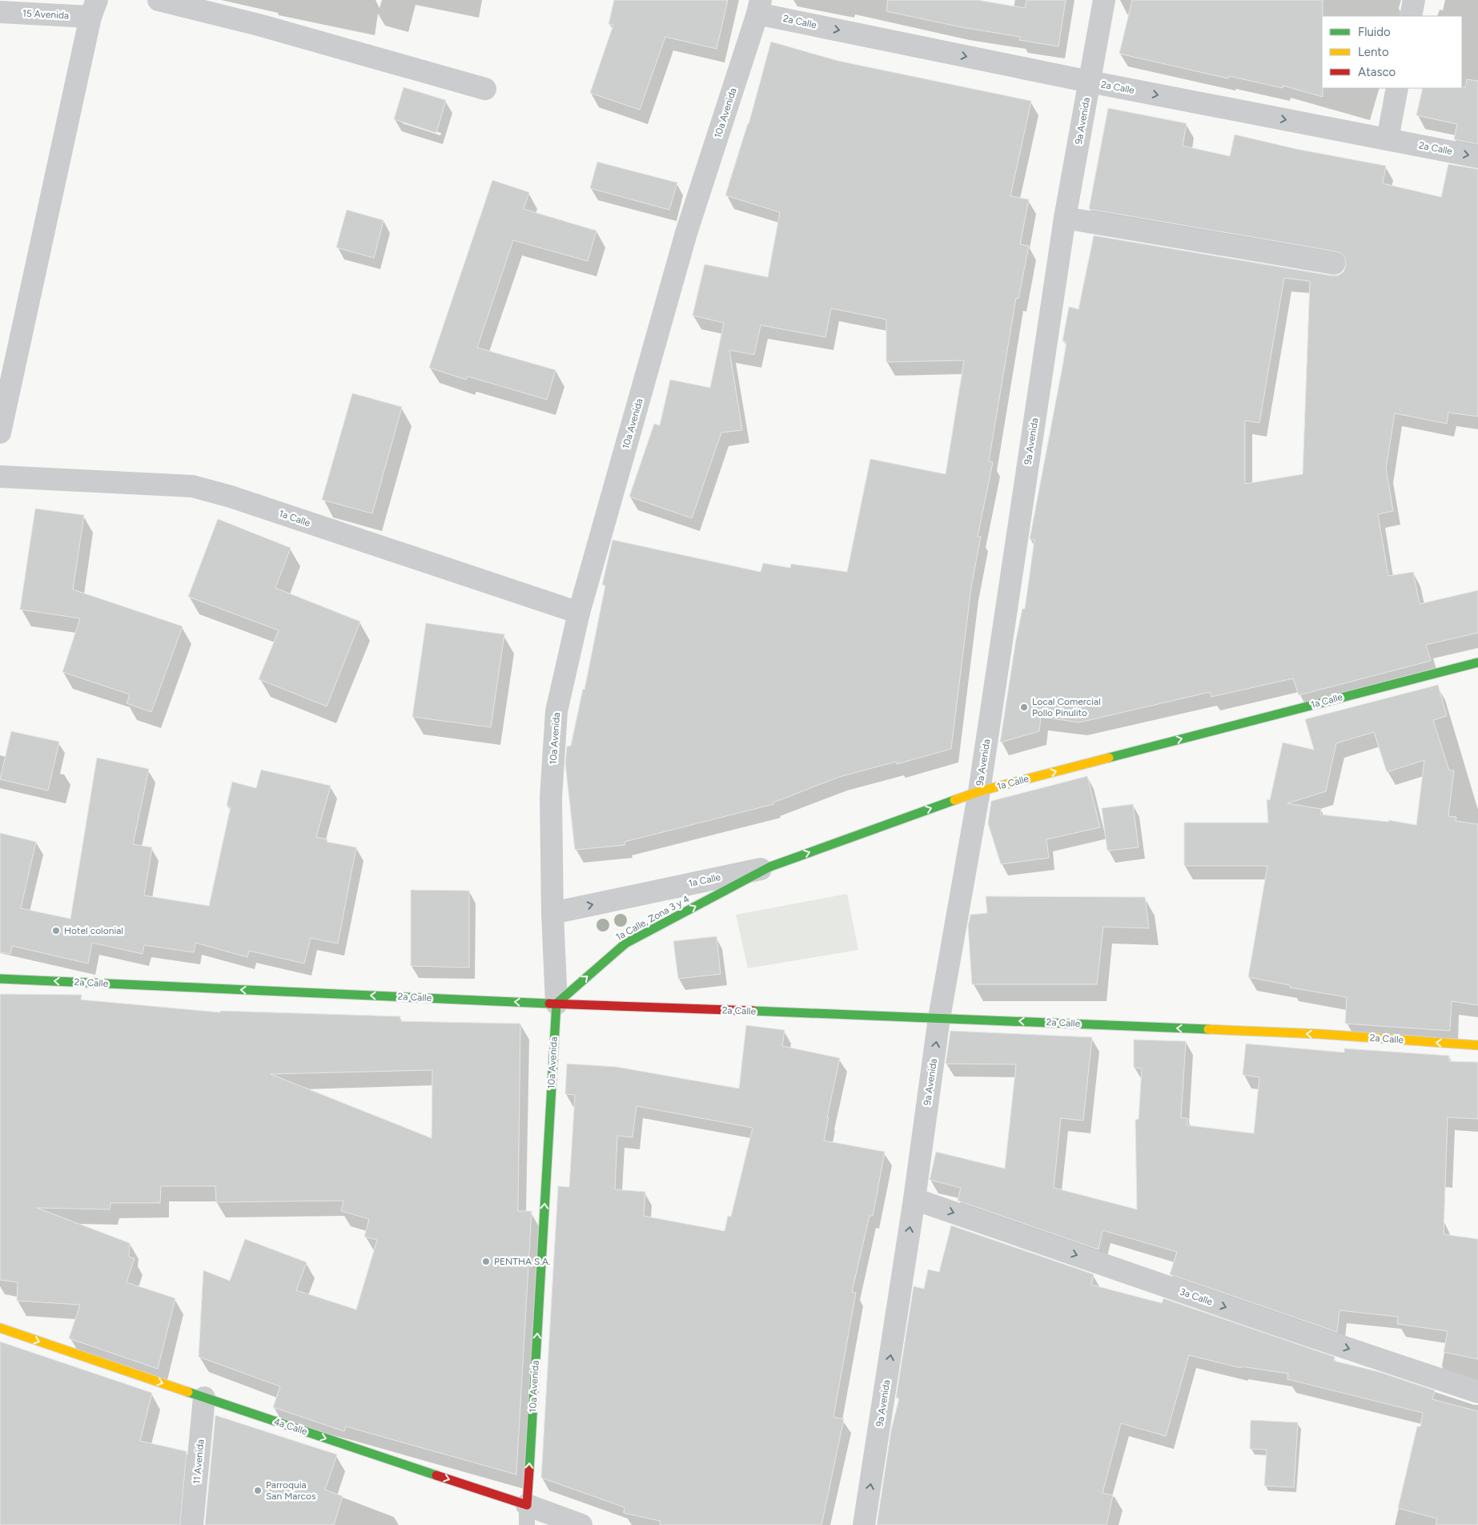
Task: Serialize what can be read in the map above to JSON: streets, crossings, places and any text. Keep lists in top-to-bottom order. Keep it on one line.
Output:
{"streets":{"main road":["2a Calle","10a Avenida","1a Calle","1a Calle, Zona 3 y 4","4a Calle"],"street":["15 Avenida","9a Avenida","3a Calle","11 Avenida"]},"crossings":[["2a Calle","10a Avenida"],["2a Calle","9a Avenida"],["2a Calle","1a Calle, Zona 3 y 4"],["10a Avenida","1a Calle"],["10a Avenida","1a Calle, Zona 3 y 4"],["10a Avenida","4a Calle"],["9a Avenida","1a Calle"],["9a Avenida","3a Calle"],["1a Calle","1a Calle, Zona 3 y 4"],["4a Calle","11 Avenida"]],"one_way":["1a Calle","1a Calle, Zona 3 y 4","3a Calle","4a Calle"],"places":["Local Comercial Pollo Pinulito","Hotel colonial","PENTHA S.A.","Parroquia San Marcos"],"legend":["Fluido","Lento","Atasco"]}
